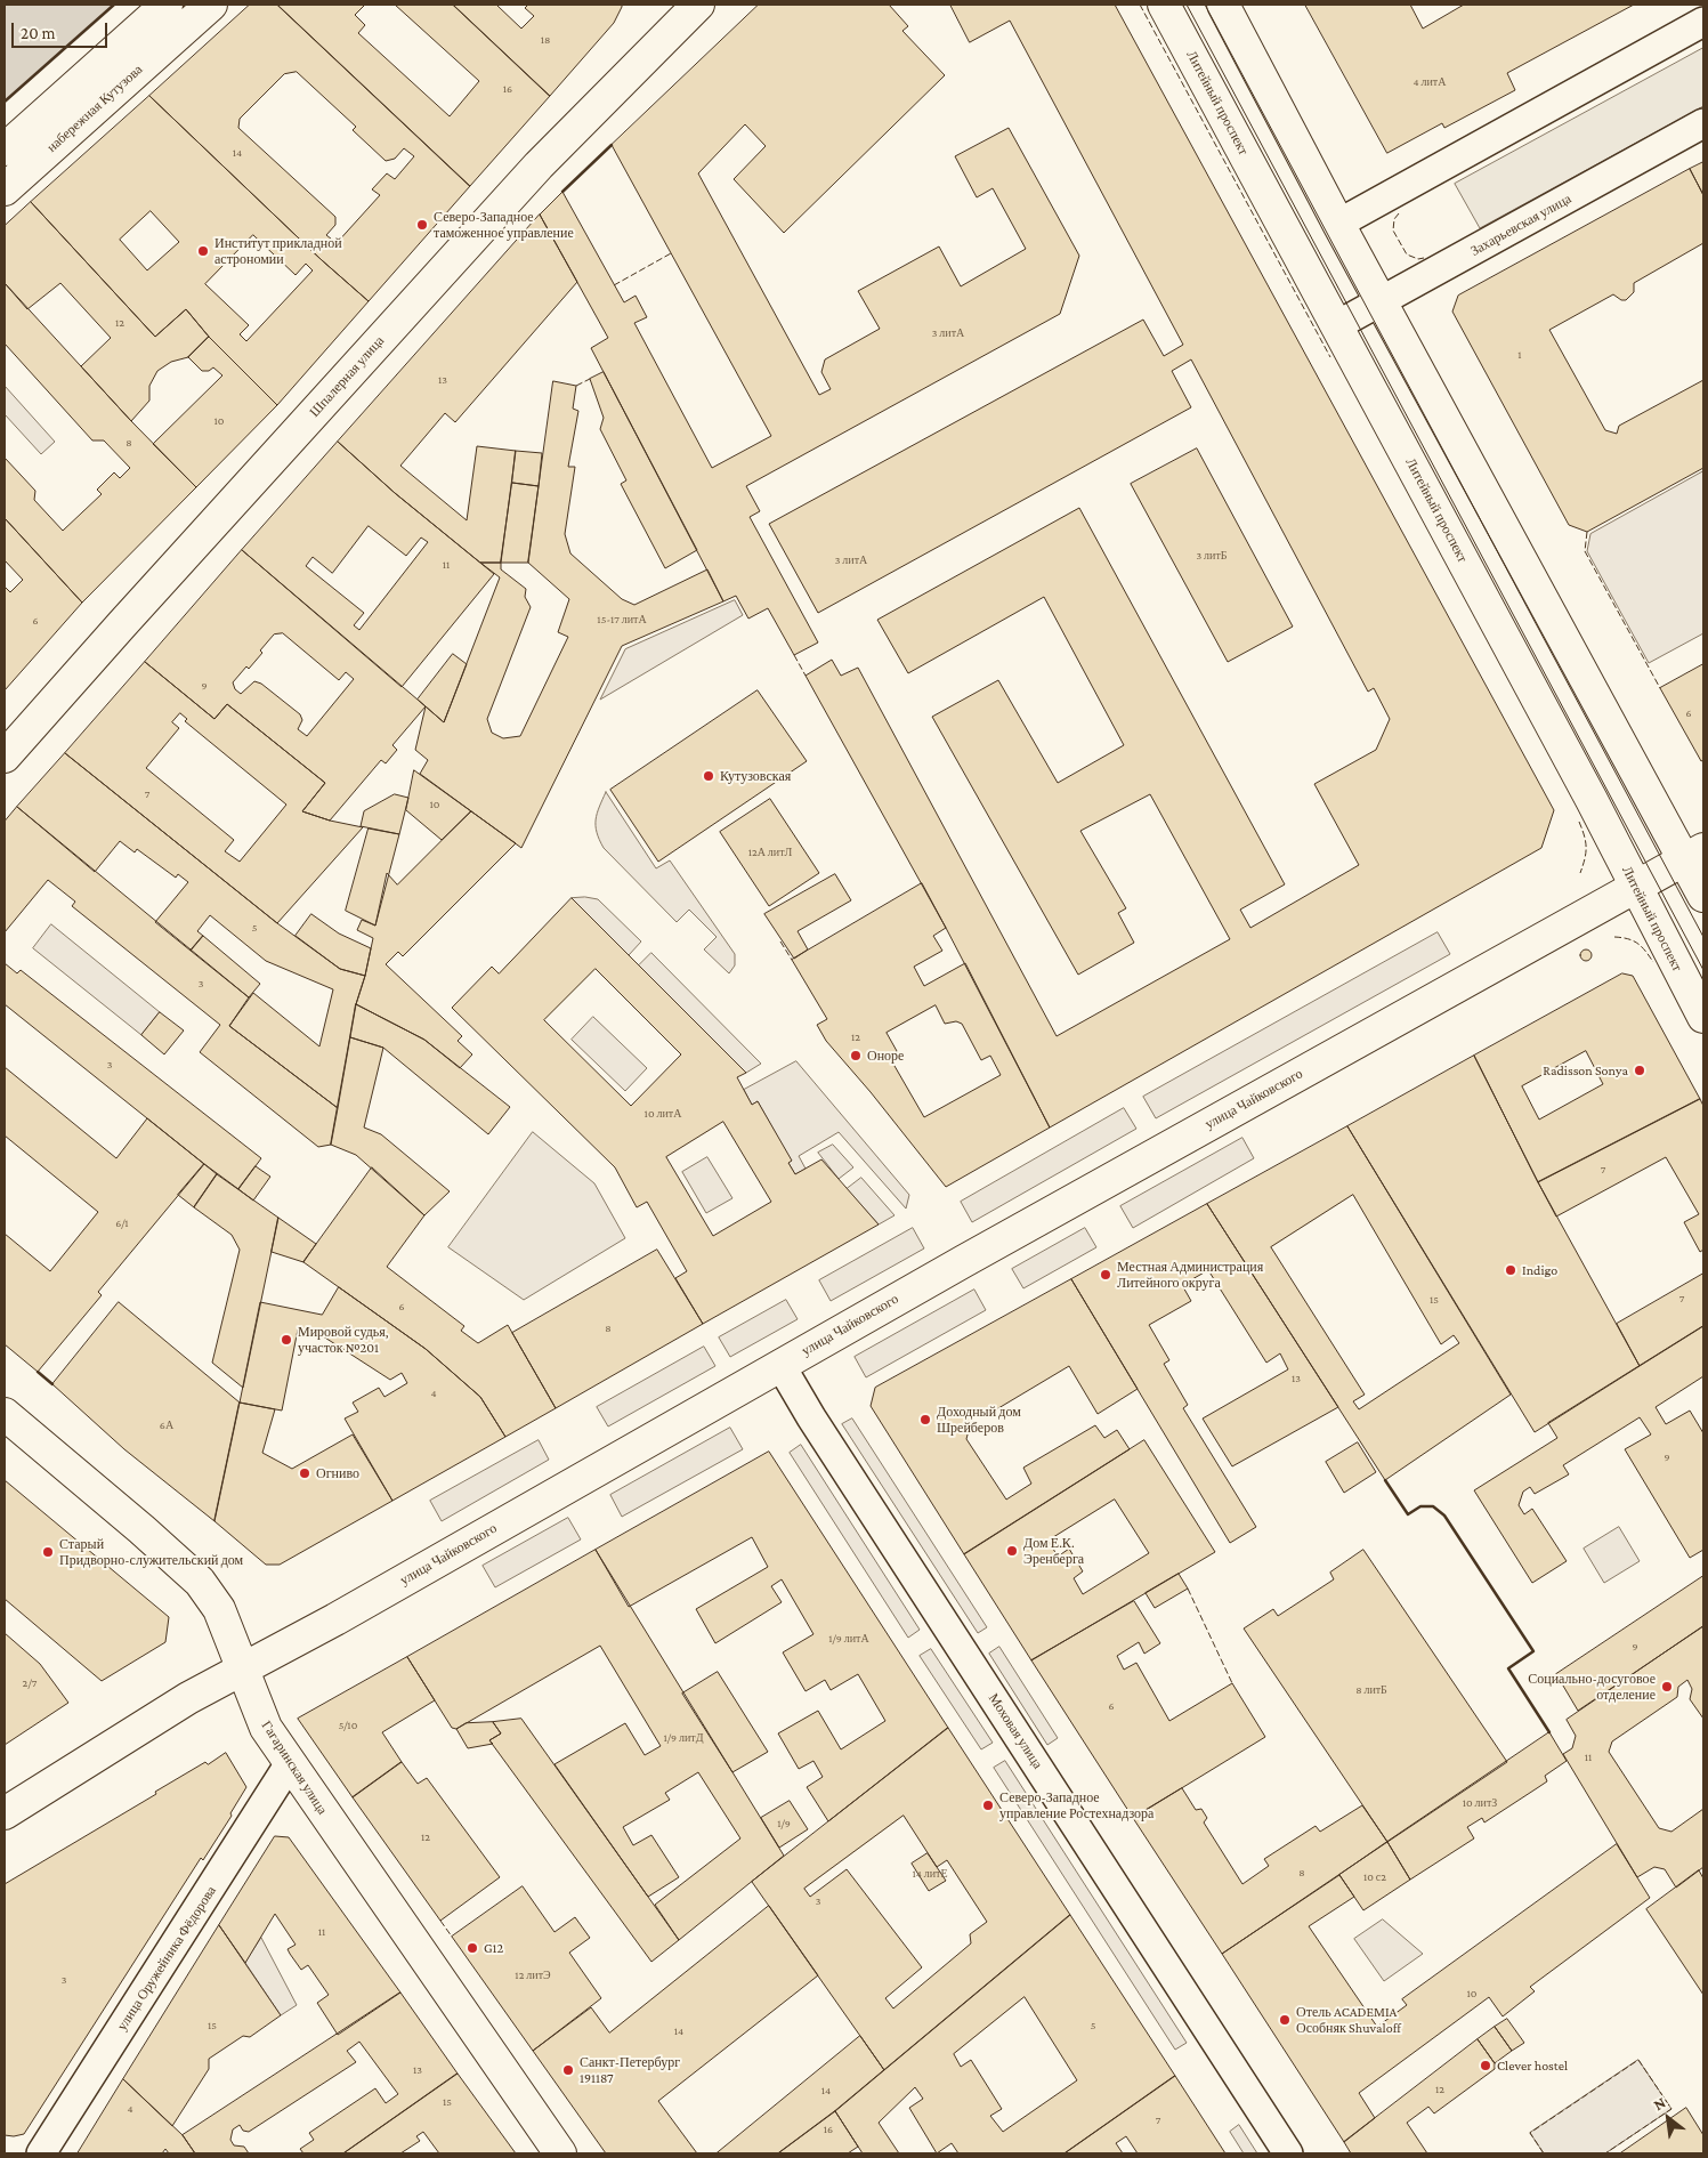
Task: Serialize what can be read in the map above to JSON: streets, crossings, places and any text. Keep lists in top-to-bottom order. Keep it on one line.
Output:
{"streets":{"street":["Литейный проспект","набережная Кутузова","Захарьевская улица","Шпалерная улица","улица Чайковского","Моховая улица","Гагаринская улица","улица Оружейника Фёдорова"]},"crossings":[["Литейный проспект","Захарьевская улица"],["Литейный проспект","улица Чайковского"],["улица Чайковского","Моховая улица"],["улица Чайковского","Гагаринская улица"],["Гагаринская улица","улица Оружейника Фёдорова"]],"places":["Северо-Западное таможенное управление","Институт прикладной астрономии","Кутузовская","Оноре","Radisson Sonya","Indigo","Местная Администрация Литейного округа","Мировой судья, участок №201","Доходный дом Шрейберов","Огниво","Дом Е.К. Эренберга","Старый Придворно-служительский дом","Социально-досуговое отделение","Северо-Западное управление Ростехнадзора","G12","Отель ACADEMIA Особняк Shuvaloff","Clever hostel","Санкт-Петербург 191187"],"house_numbers":["18","4 литА","16","14","12","3 литА","1","13","10","8","3 литБ","3 литА","11","15-17 литА","6","9","6","7","10","12А литЛ","5","3","12","3","10 литА","7","6/1","7","15","6","8","13","4","6А","9","1/9 литА","9","2/7","8 литБ","6","5/10","1/9 литД","11","10 литЗ","1/9","12","8","14 литЕ","10 с2","3","11","12 литЭ","3","10","15","5","14","13","12","14","15","4","7","16"],"scale_bar":"20 m","north":"top left"}
